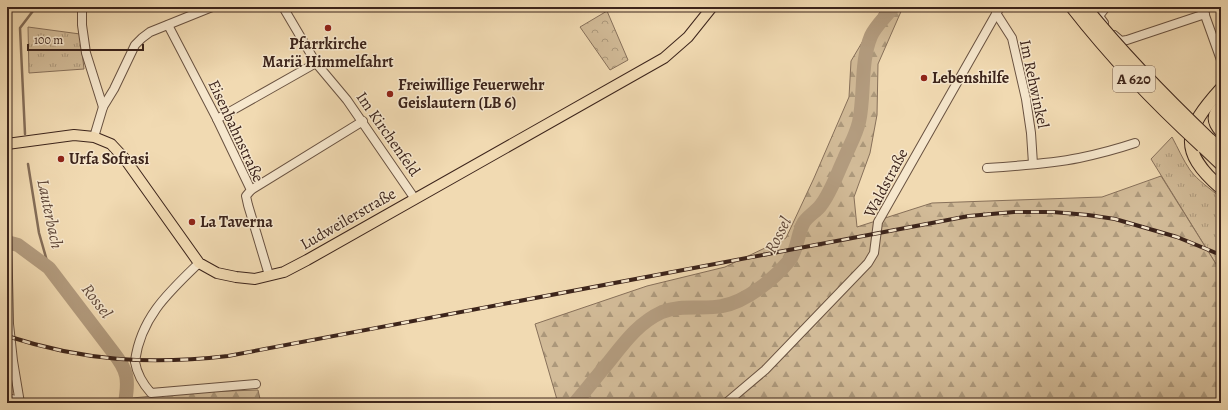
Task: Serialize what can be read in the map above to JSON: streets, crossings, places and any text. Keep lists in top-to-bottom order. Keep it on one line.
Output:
{"streets":{"highway":["A 620"],"main road":["Ludweilerstraße"],"street":["Im Rehwinkel","Eisenbahnstraße","Im Kirchenfeld","Waldstraße"]},"crossings":[["Im Rehwinkel","Waldstraße"],["Eisenbahnstraße","Ludweilerstraße"],["Im Kirchenfeld","Ludweilerstraße"]],"water":["Lauterbach","Rossel"],"places":["Pfarrkirche Mariä Himmelfahrt","Lebenshilfe","Freiwillige Feuerwehr Geislautern (LB 6)","Urfa Sofrasi","La Taverna"],"scale_bar":"100 m"}
